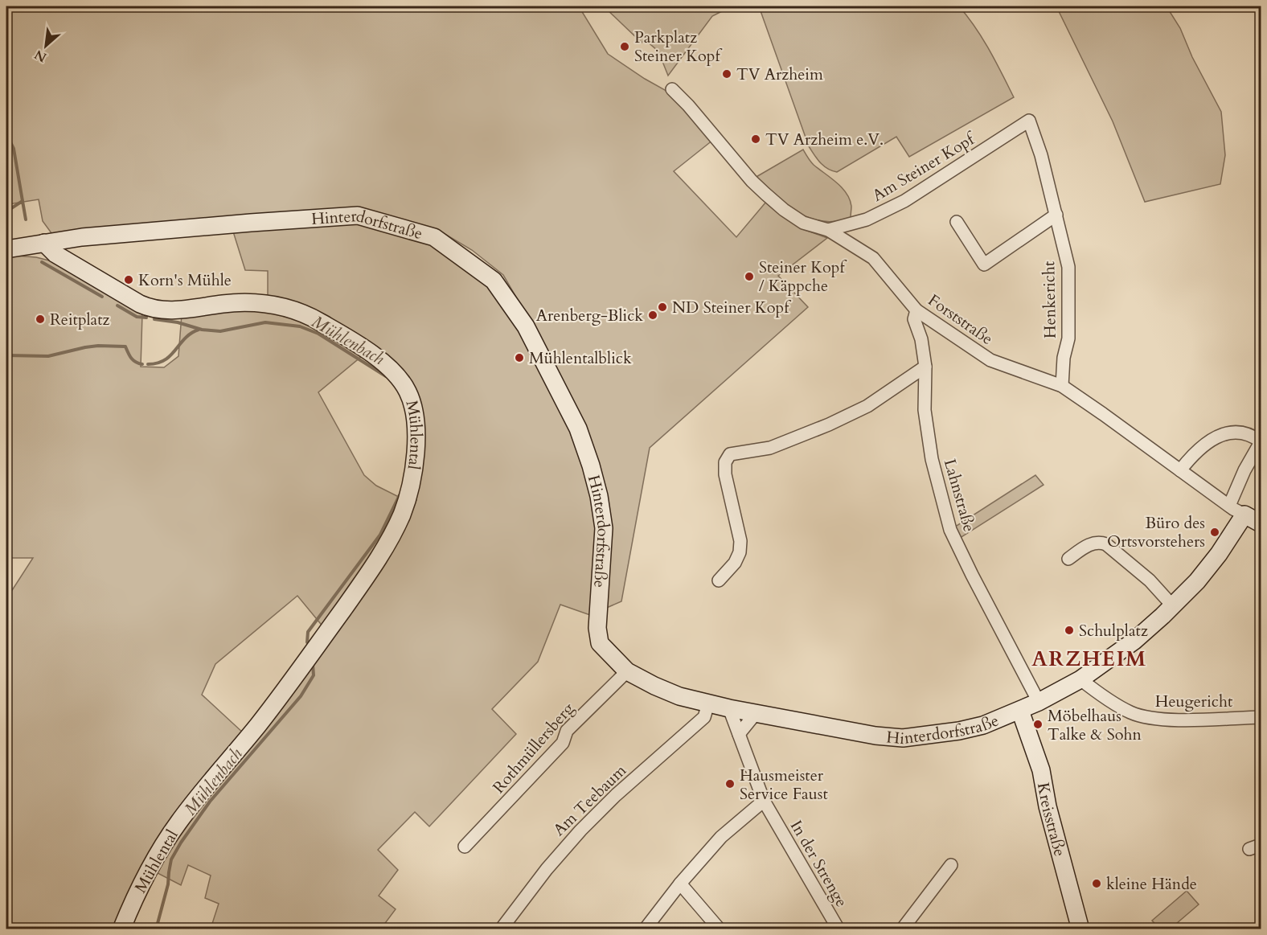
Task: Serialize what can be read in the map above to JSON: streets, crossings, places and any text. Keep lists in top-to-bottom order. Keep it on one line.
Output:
{"streets":{"street":["Am Steiner Kopf","Hinterdorfstraße","Henkericht","Forststraße","Mühlental","Lahnstraße","Heugericht","Rothmüllersberg","Am Teebaum","Kreisstraße","In der Strenge"]},"crossings":[["Am Steiner Kopf","Henkericht"],["Am Steiner Kopf","Forststraße"],["Hinterdorfstraße","Forststraße"],["Hinterdorfstraße","Mühlental"],["Hinterdorfstraße","Lahnstraße"],["Hinterdorfstraße","Heugericht"],["Hinterdorfstraße","Rothmüllersberg"],["Hinterdorfstraße","Am Teebaum"],["Hinterdorfstraße","Kreisstraße"],["Hinterdorfstraße","In der Strenge"],["Henkericht","Forststraße"],["Forststraße","Lahnstraße"]],"districts":["ARZHEIM"],"water":["Mühlenbach"],"places":["Parkplatz Steiner Kopf","TV Arzheim","TV Arzheim e.V.","Steiner Kopf / Käppche","Korn's Mühle","ND Steiner Kopf","Arenberg-Blick","Reitplatz","Mühlentalblick","Büro des Ortsvorstehers","Schulplatz","Möbelhaus Talke & Sohn","Hausmeister Service Faust","kleine Hände"],"north":"bottom left"}
